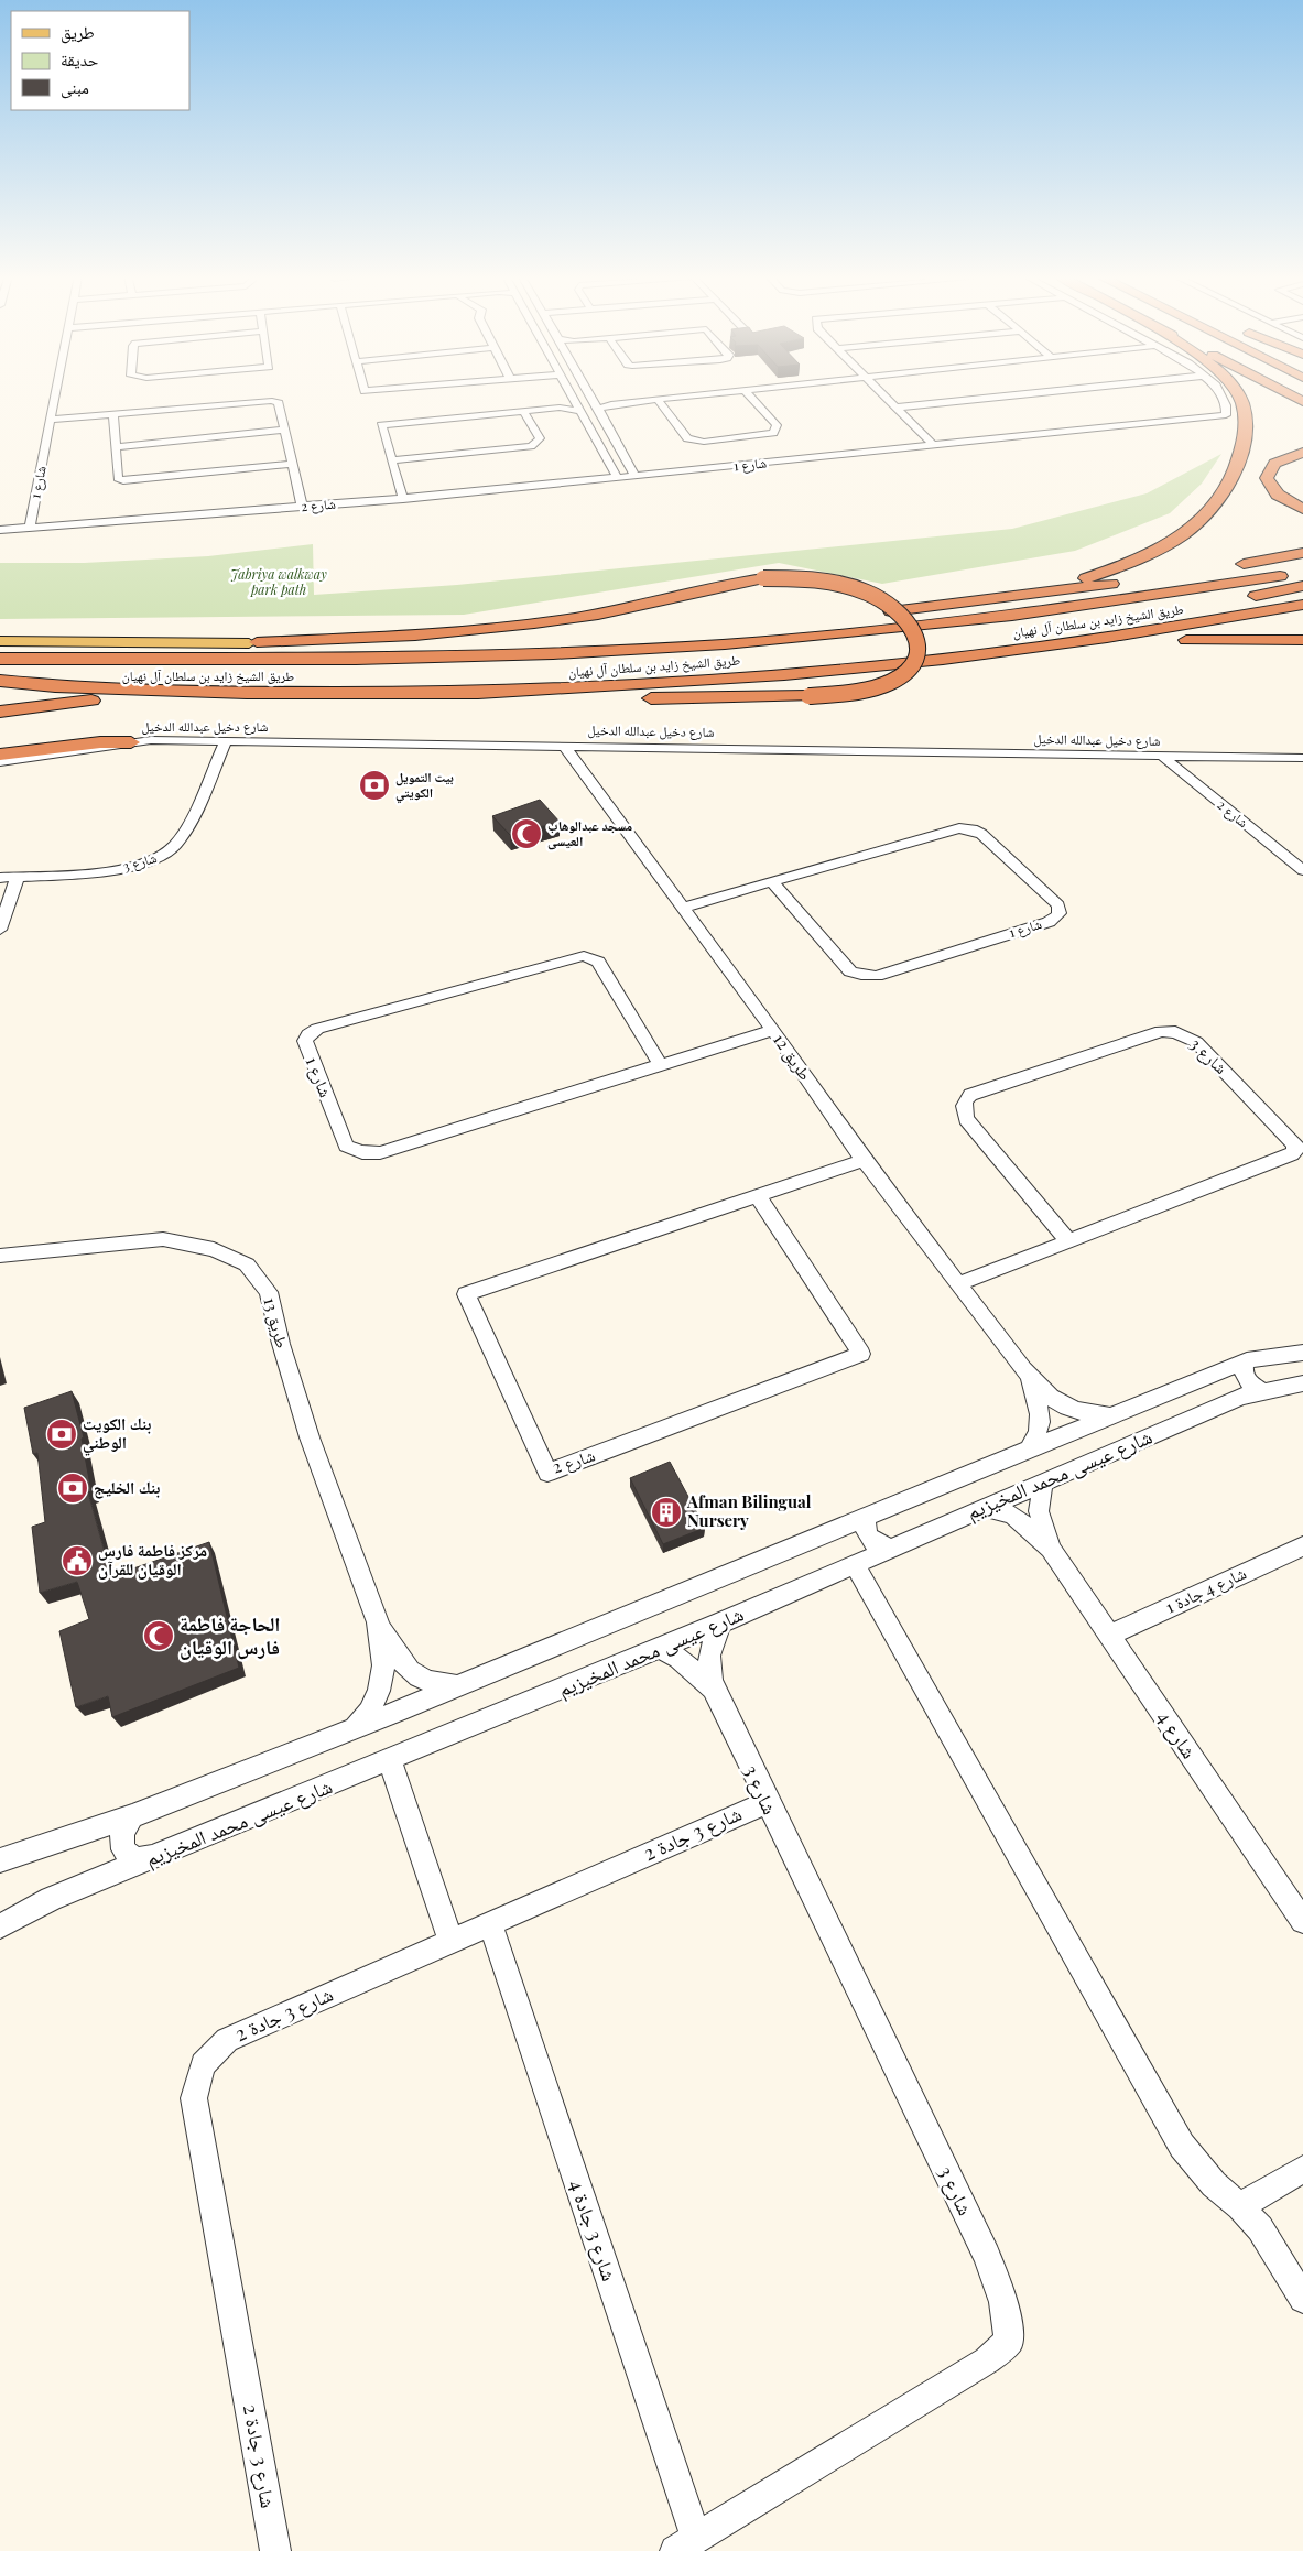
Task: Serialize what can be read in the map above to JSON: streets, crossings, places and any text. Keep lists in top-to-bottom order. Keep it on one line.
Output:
{"streets":{"highway":["طريق الشيخ زايد بن سلطان آل نهيان"],"street":["شارع 1","شارع 2","شارع دخيل عبدالله الدخيل","شارع 3","طريق 12","طريق 13","شارع عيسى محمد المخيزيم","شارع 4 جادة 1","شارع 4","شارع 3 جادة 2","شارع 3 جادة 4"]},"crossings":[["شارع 1","شارع 2"],["شارع 1","طريق 12"],["شارع 2","شارع دخيل عبدالله الدخيل"],["شارع 2","طريق 12"],["شارع دخيل عبدالله الدخيل","شارع 3"],["شارع دخيل عبدالله الدخيل","طريق 12"],["شارع 3","طريق 12"],["شارع 3","شارع عيسى محمد المخيزيم"],["شارع 3","شارع 3 جادة 2"],["شارع 3","شارع 3 جادة 4"],["طريق 12","شارع عيسى محمد المخيزيم"],["طريق 13","شارع عيسى محمد المخيزيم"],["شارع عيسى محمد المخيزيم","شارع 4"],["شارع 4 جادة 1","شارع 4"],["شارع 3 جادة 2","شارع 3 جادة 4"]],"parks":["Jabriya walkway park path"],"places":{"bank":["بيت التمويل الكويتي","بنك الكويت الوطني","بنك الخليج"],"mosque":["مسجد عبدالوهاب العيسى","الحاجة فاطمة فارس الوقيان"],"building":["Afman Bilingual Nursery"],"public building":["مركز فاطمة فارس الوقيان للقرآن"]},"legend":["طريق","حديقة","مبنى"]}
